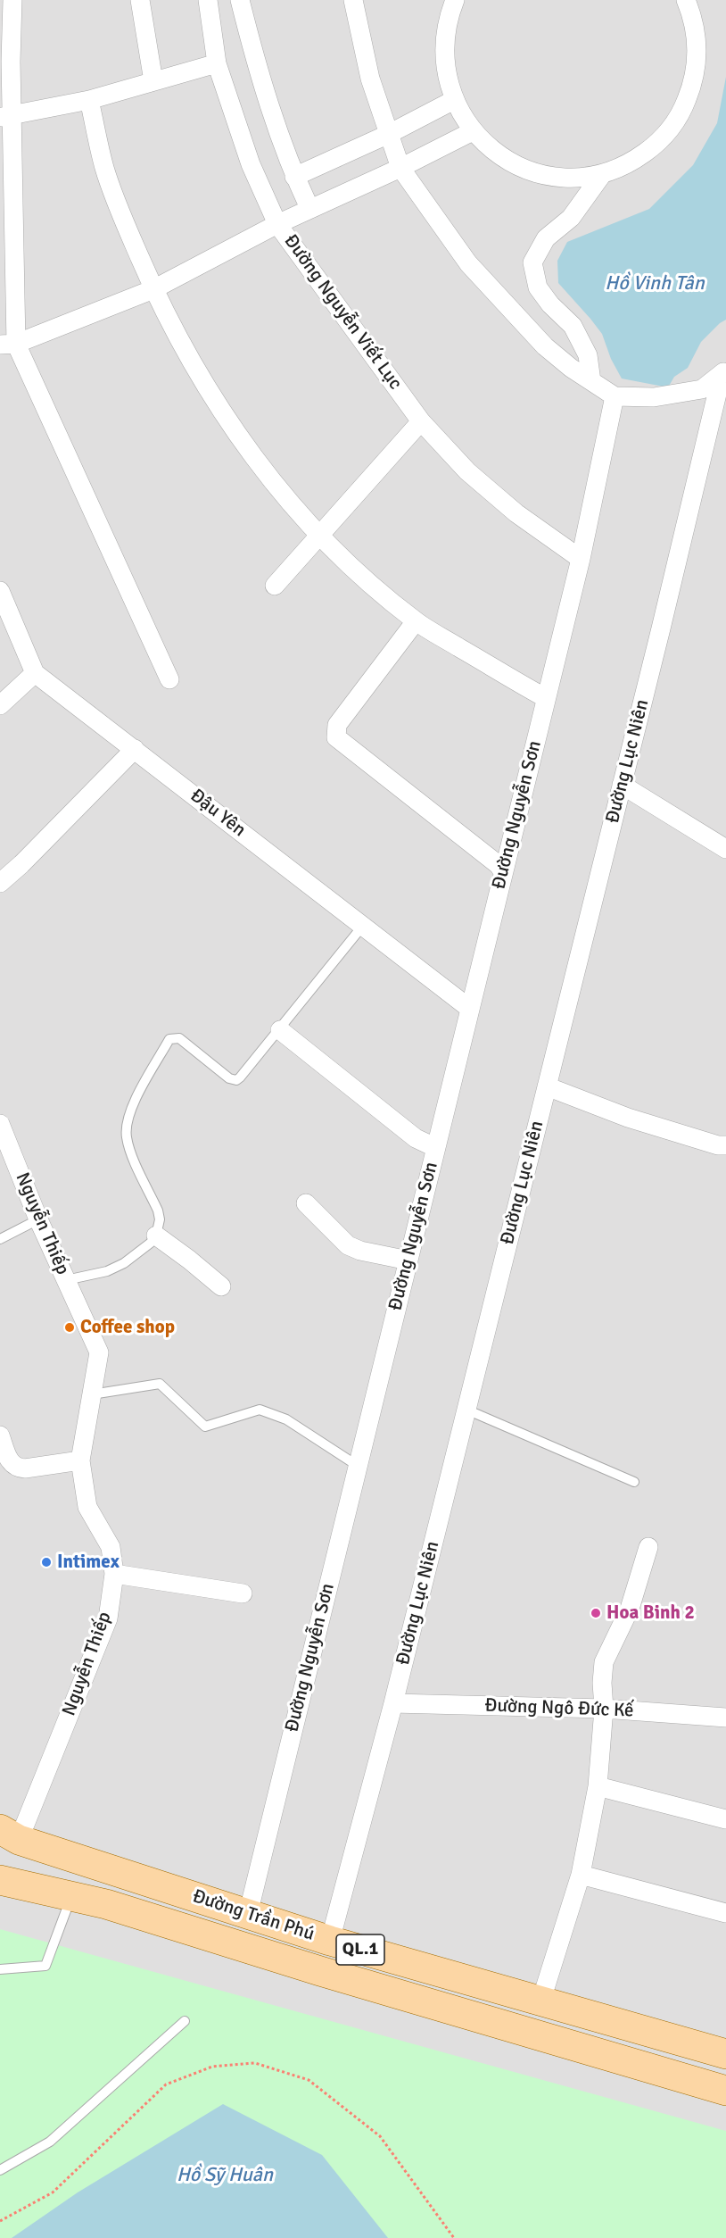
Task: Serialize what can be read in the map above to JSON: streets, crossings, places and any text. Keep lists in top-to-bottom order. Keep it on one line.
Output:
{"streets":{"main road":["Đường Trần Phú","QL.1"],"street":["Đường Nguyễn Viết Lục","Đường Lục Niên","Đậu Yên","Đường Nguyễn Sơn","Nguyễn Thiếp","Đường Ngô Đức Kế"]},"crossings":[["Đường Nguyễn Viết Lục","Đường Nguyễn Sơn"],["Đường Lục Niên","Đường Ngô Đức Kế"],["Đường Lục Niên","Đường Trần Phú"],["Đậu Yên","Đường Nguyễn Sơn"],["Đường Nguyễn Sơn","Đường Trần Phú"],["Nguyễn Thiếp","Đường Trần Phú"]],"water":["Hồ Vinh Tân","Hồ Sỹ Huân"],"places":["Coffee shop","Intimex","Hoa Binh 2"]}
